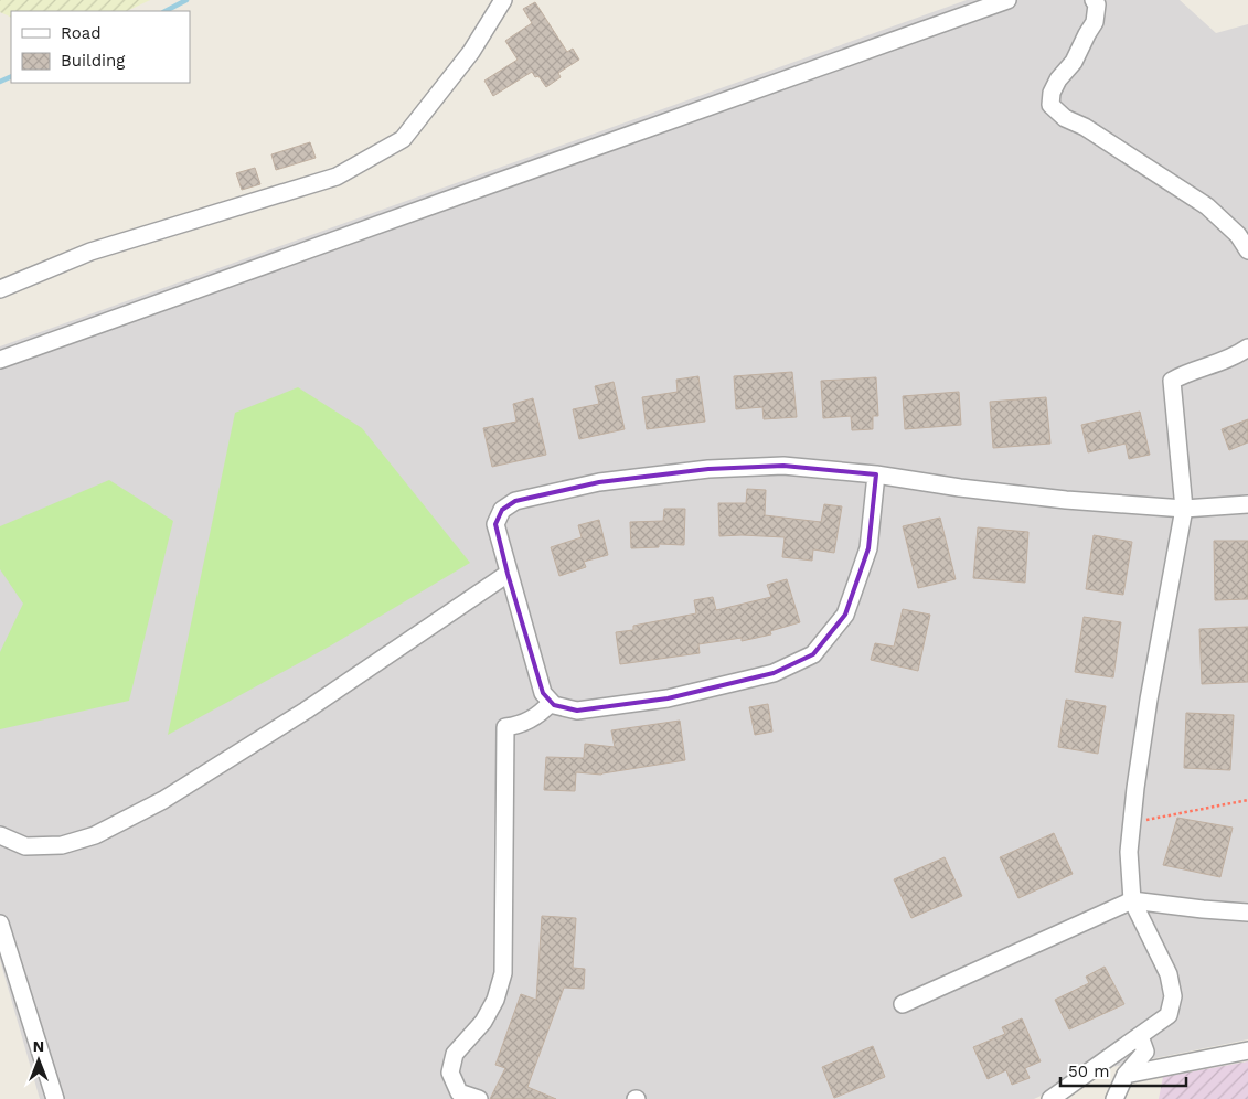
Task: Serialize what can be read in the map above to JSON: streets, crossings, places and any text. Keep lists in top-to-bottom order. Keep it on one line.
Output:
{"legend":["Road","Building"],"scale_bar":"50 m","north":"top"}
